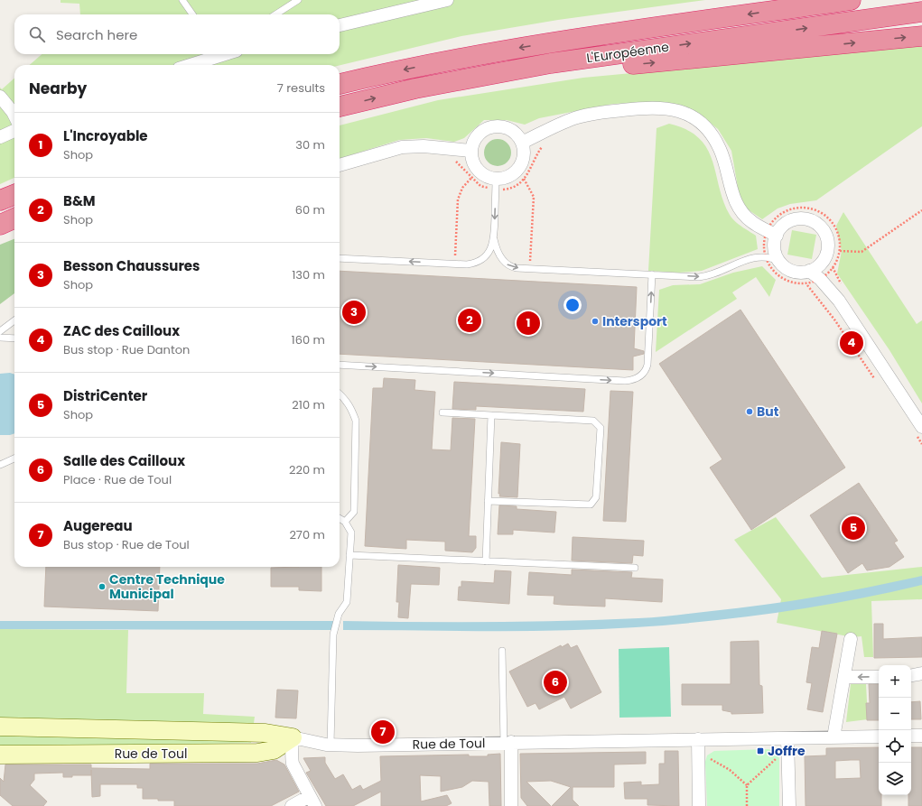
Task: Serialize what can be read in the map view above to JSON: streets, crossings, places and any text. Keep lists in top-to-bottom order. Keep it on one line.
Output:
{"streets":{"highway":["L'Européenne"],"street":["Rue de Toul"]},"places":{"other":["Intersport","But","Centre Technique Municipal"],"transit":["Joffre"]},"page":{"search":"Search here","heading":["Nearby","7 results"],"list":[{"mark":"1","name":"L'Incroyable","note":"Shop","value":"30 m"},{"mark":"2","name":"B&M","note":"Shop","value":"60 m"},{"mark":"3","name":"Besson Chaussures","note":"Shop","value":"130 m"},{"mark":"4","name":"ZAC des Cailloux","note":"Bus stop · Rue Danton","value":"160 m"},{"mark":"5","name":"DistriCenter","note":"Shop","value":"210 m"},{"mark":"6","name":"Salle des Cailloux","note":"Place · Rue de Toul","value":"220 m"},{"mark":"7","name":"Augereau","note":"Bus stop · Rue de Toul","value":"270 m"}],"pins":["3","2","1","4","5","6","7"],"map_buttons":["+","−"]}}
